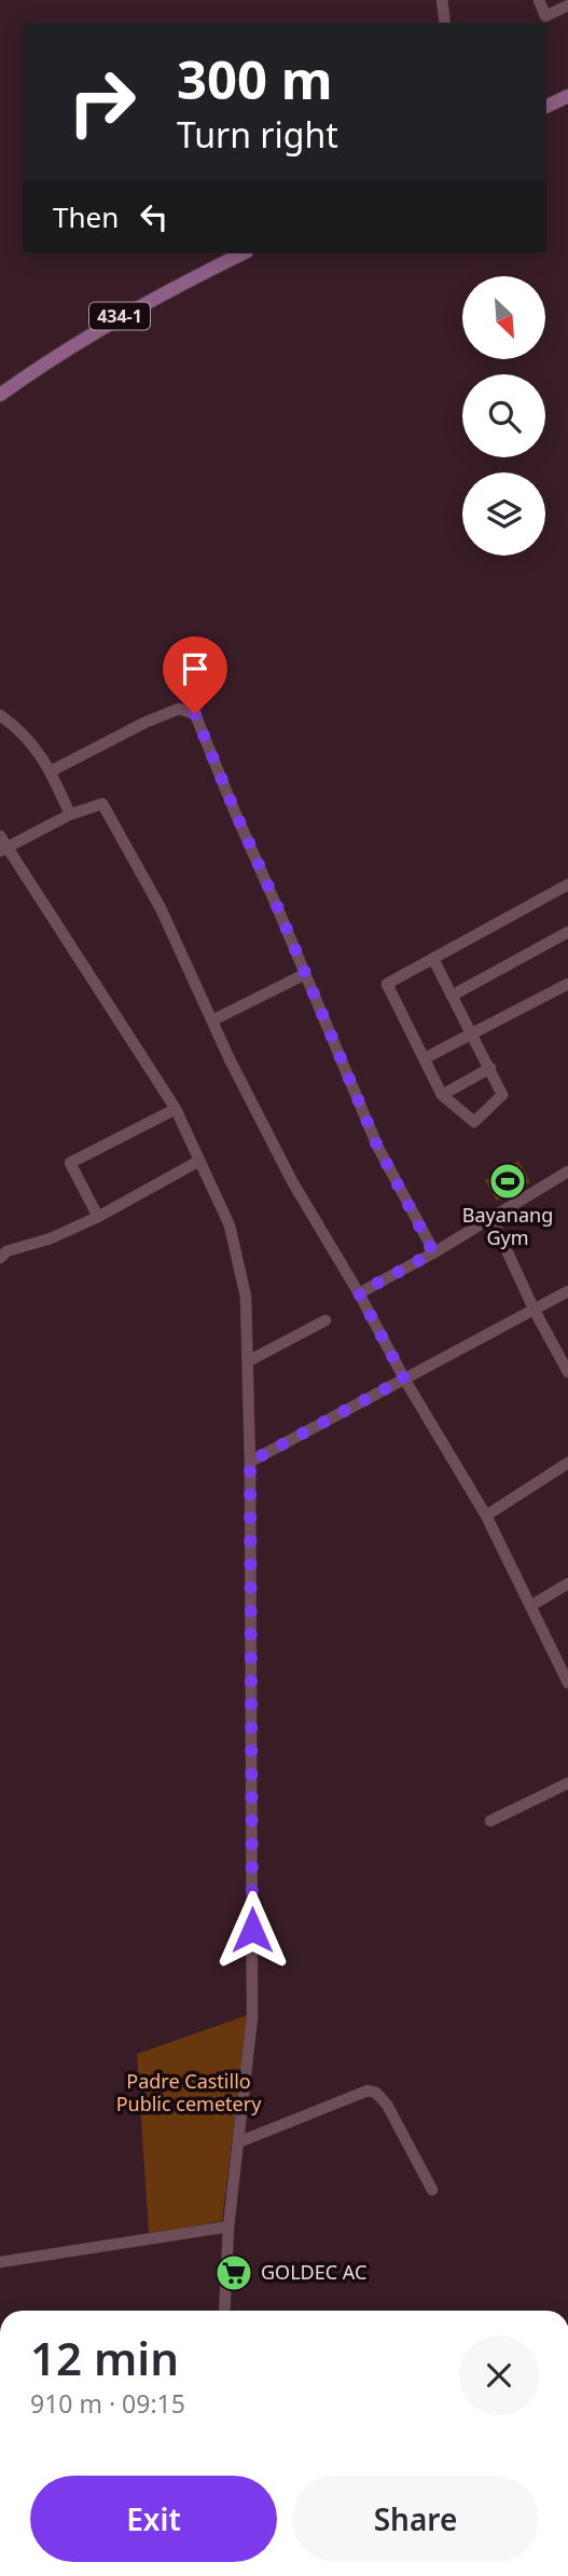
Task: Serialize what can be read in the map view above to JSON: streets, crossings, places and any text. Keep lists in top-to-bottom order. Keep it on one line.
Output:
{"streets":{"main road":["434-1"]},"parks":["Padre Castillo Public cemetery"],"places":{"sports":["Bayanang Gym"],"supermarket":["GOLDEC AC"]},"north":"bottom right","page":{"turn":["300 m","Turn right"],"then":"Then","heading":["12 min","910 m · 09:15"],"buttons":["Exit","Share"]}}
